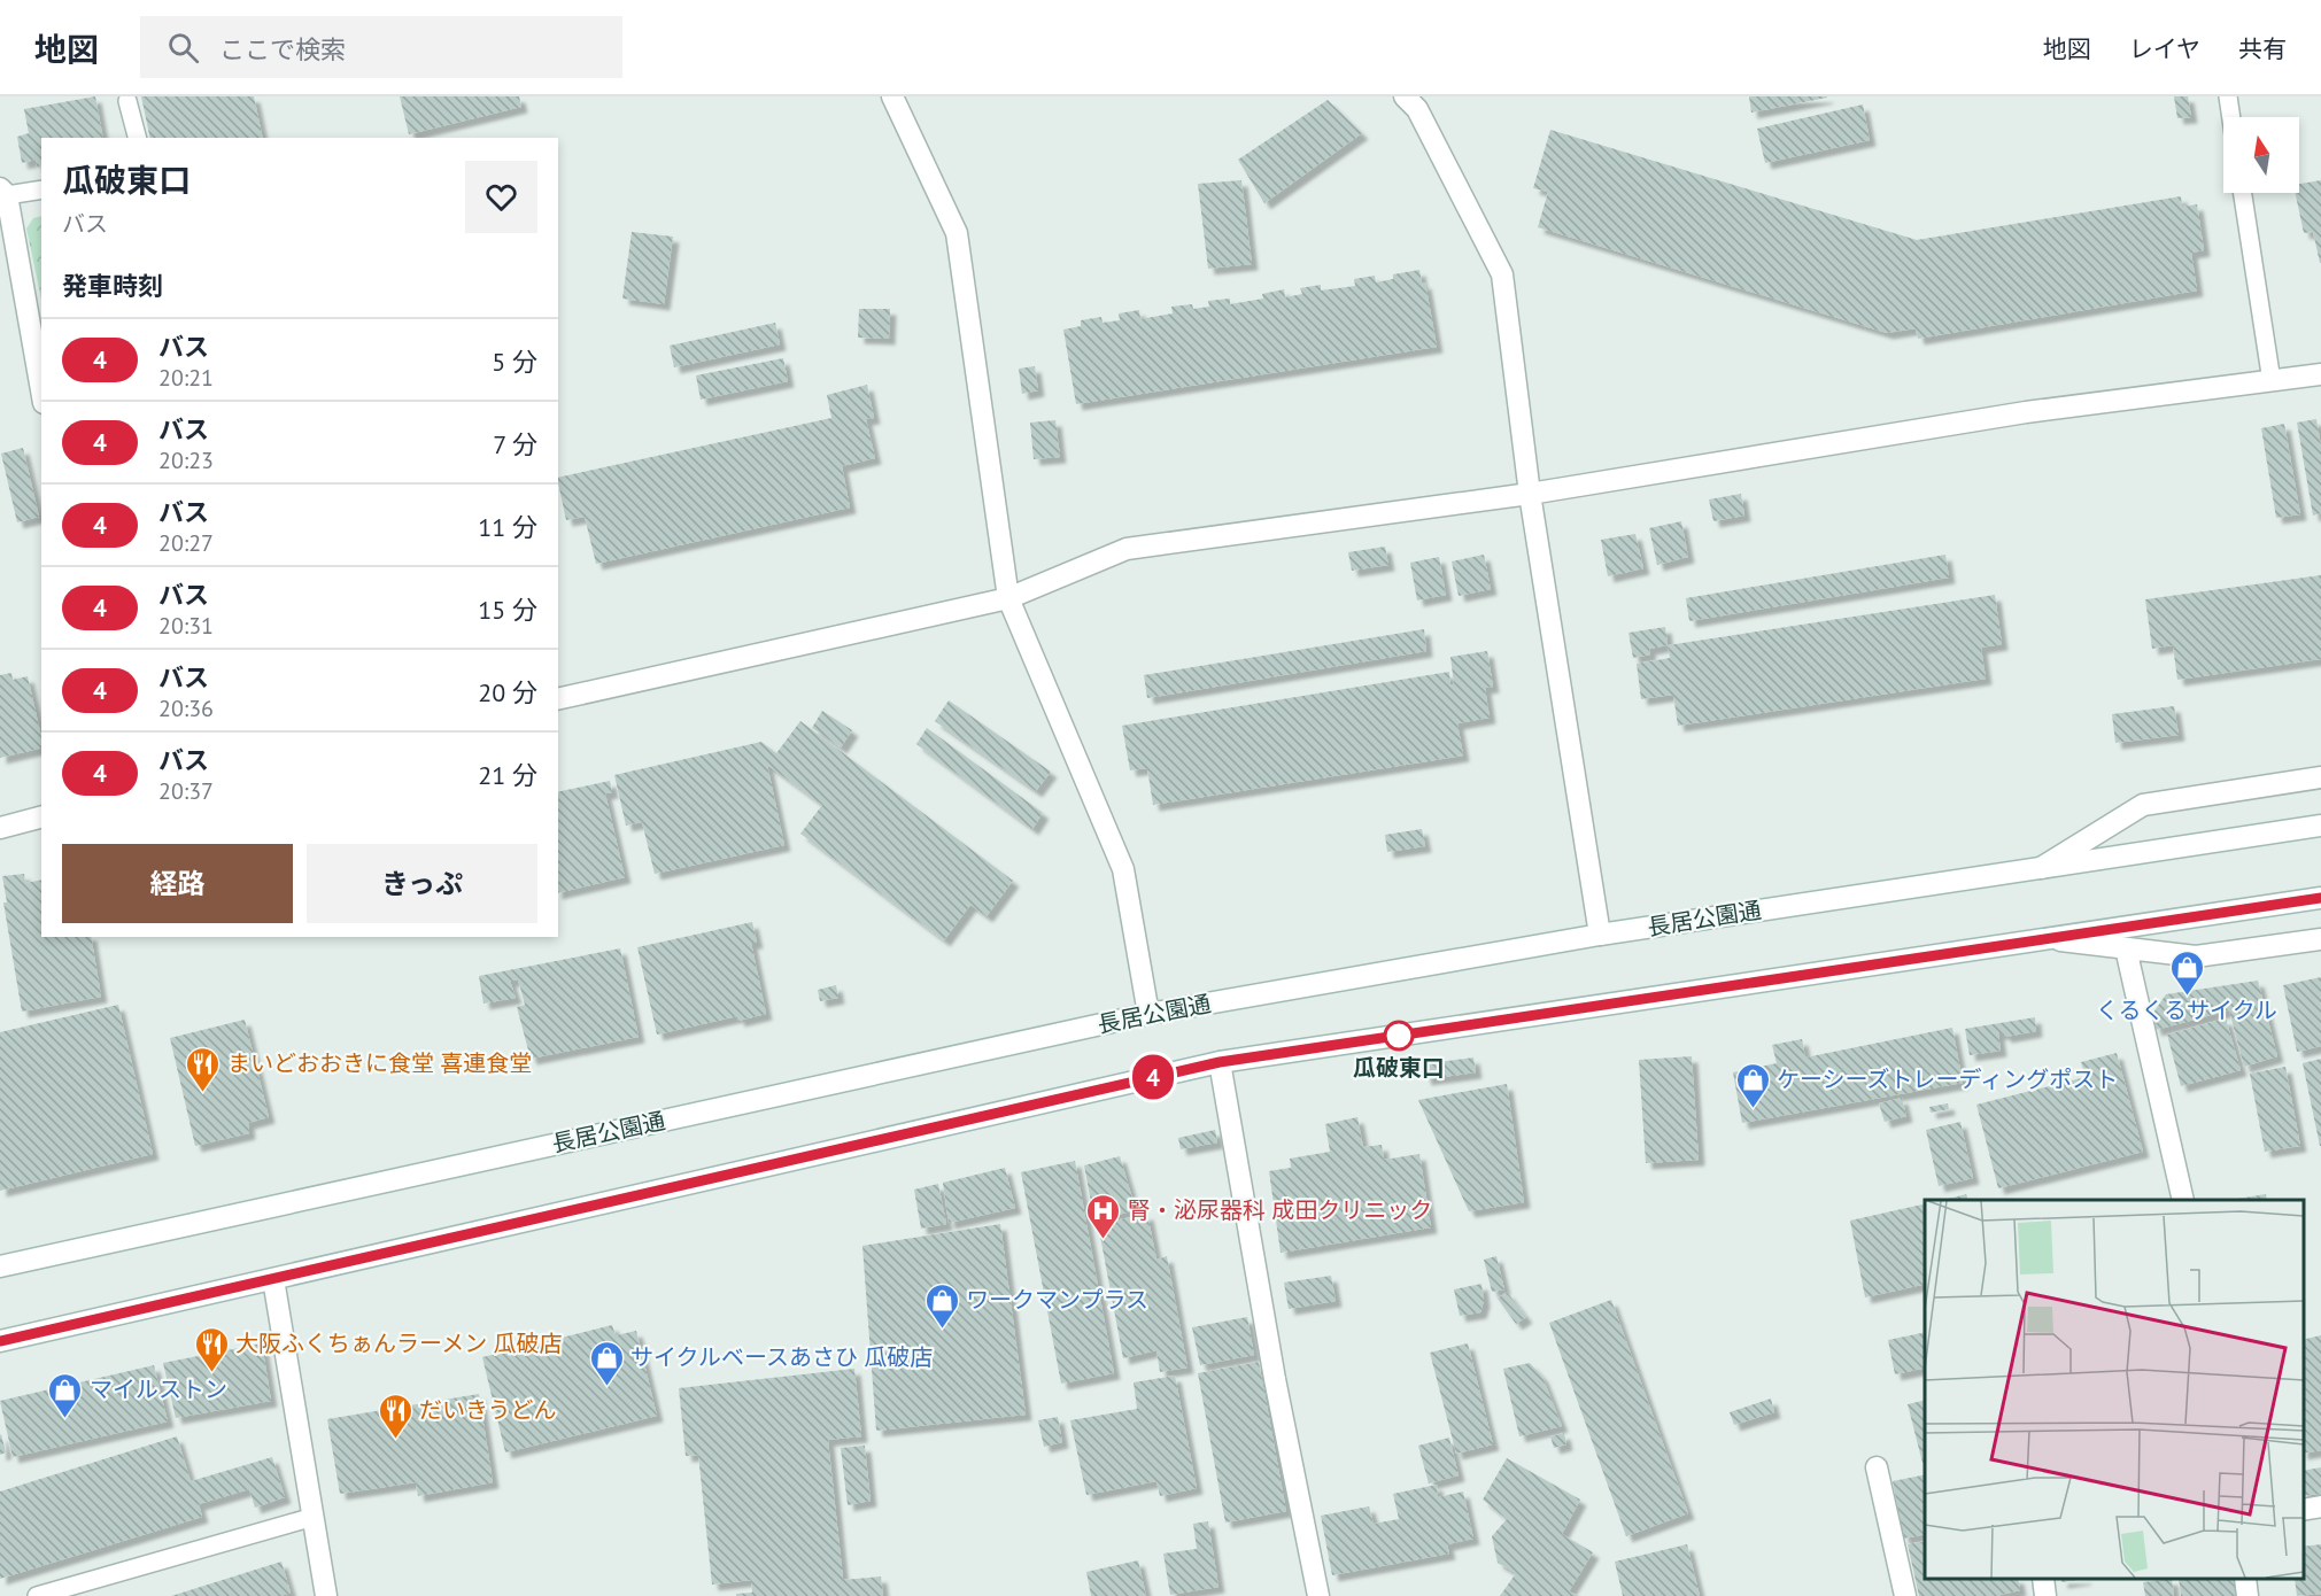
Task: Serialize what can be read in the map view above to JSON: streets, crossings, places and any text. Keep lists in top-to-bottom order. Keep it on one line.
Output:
{"streets":{"street":["長居公園通"]},"places":{"shop":["くるくるサイクル","ケーシーズトレーディングポスト","ワークマンプラス","サイクルベースあさひ 瓜破店","マイルストン"],"other":["瓜破東口"],"restaurant":["まいどおおきに食堂 喜連食堂","大阪ふくちぁんラーメン 瓜破店","だいきうどん"],"hospital":["腎・泌尿器科 成田クリニック"]},"lines":["bus line 4"],"north":"top","page":{"header":"地図","search":"ここで検索","nav":["地図","レイヤ","共有"],"on_map":"4","heading":[["瓜破東口","バス"],"発車時刻"],"list":[{"mark":"4","name":"バス","note":"20:21","value":"5 分"},{"mark":"4","name":"バス","note":"20:23","value":"7 分"},{"mark":"4","name":"バス","note":"20:27","value":"11 分"},{"mark":"4","name":"バス","note":"20:31","value":"15 分"},{"mark":"4","name":"バス","note":"20:36","value":"20 分"},{"mark":"4","name":"バス","note":"20:37","value":"21 分"}],"buttons":["経路","きっぷ"]}}
